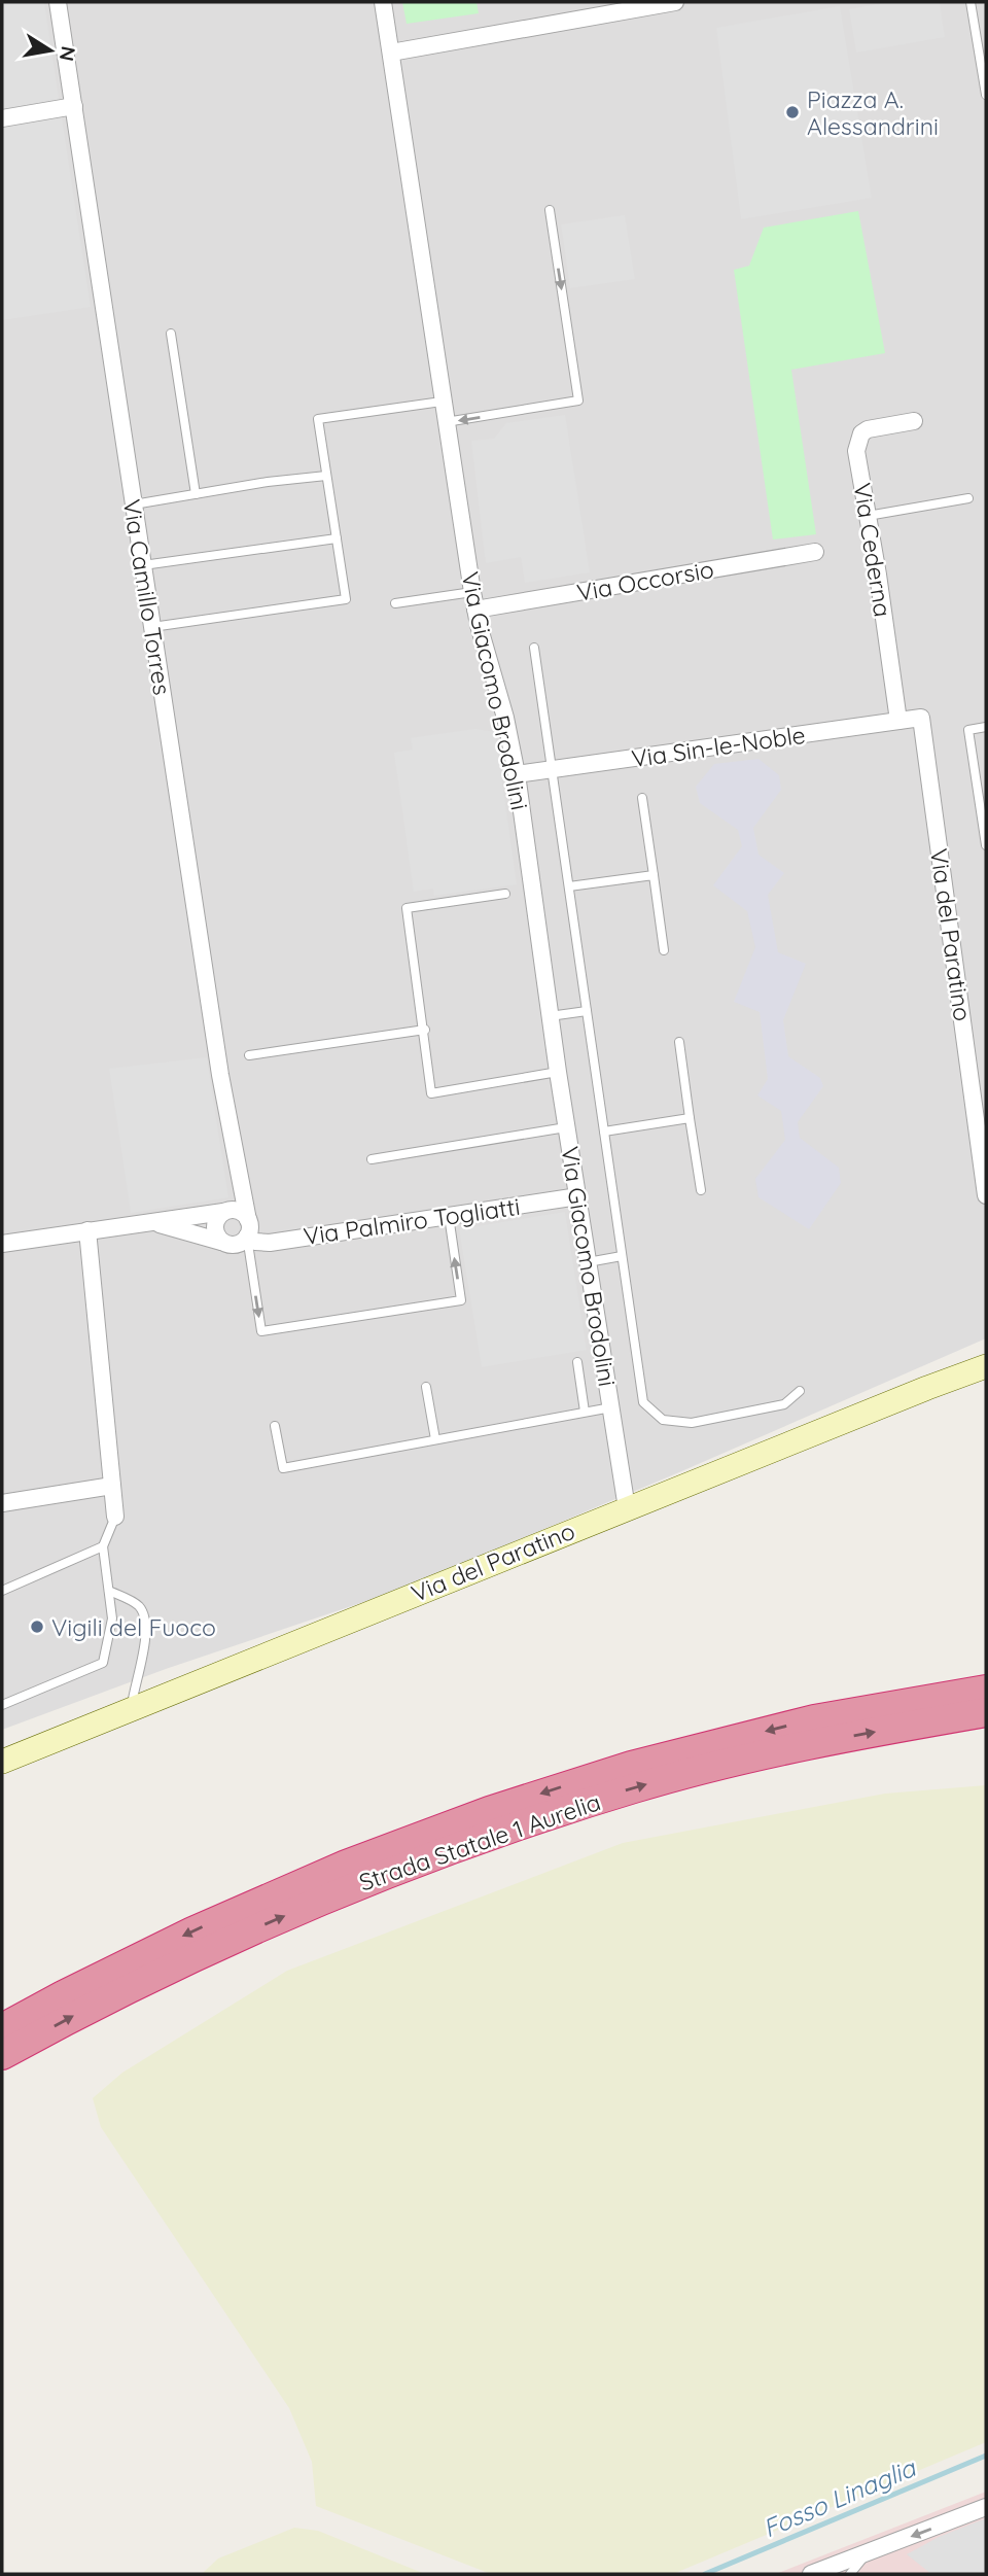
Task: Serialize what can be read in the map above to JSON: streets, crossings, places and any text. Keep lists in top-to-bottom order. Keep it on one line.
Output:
{"streets":{"highway":["Strada Statale 1 Aurelia"],"main road":["Via del Paratino"],"street":["Via Cederna","Via Occorsio","Via Camillo Torres","Via Giacomo Brodolini","Via Sin-le-Noble","Via Palmiro Togliatti"]},"crossings":[["Via Cederna","Via Sin-le-Noble"],["Via Occorsio","Via Giacomo Brodolini"],["Via Camillo Torres","Via Palmiro Togliatti"],["Via Giacomo Brodolini","Via Sin-le-Noble"],["Via Giacomo Brodolini","Via del Paratino"],["Via Giacomo Brodolini","Via Palmiro Togliatti"],["Via Sin-le-Noble","Via del Paratino"]],"water":["Fosso Linaglia"],"places":["Piazza A. Alessandrini","Vigili del Fuoco"],"north":"right"}
